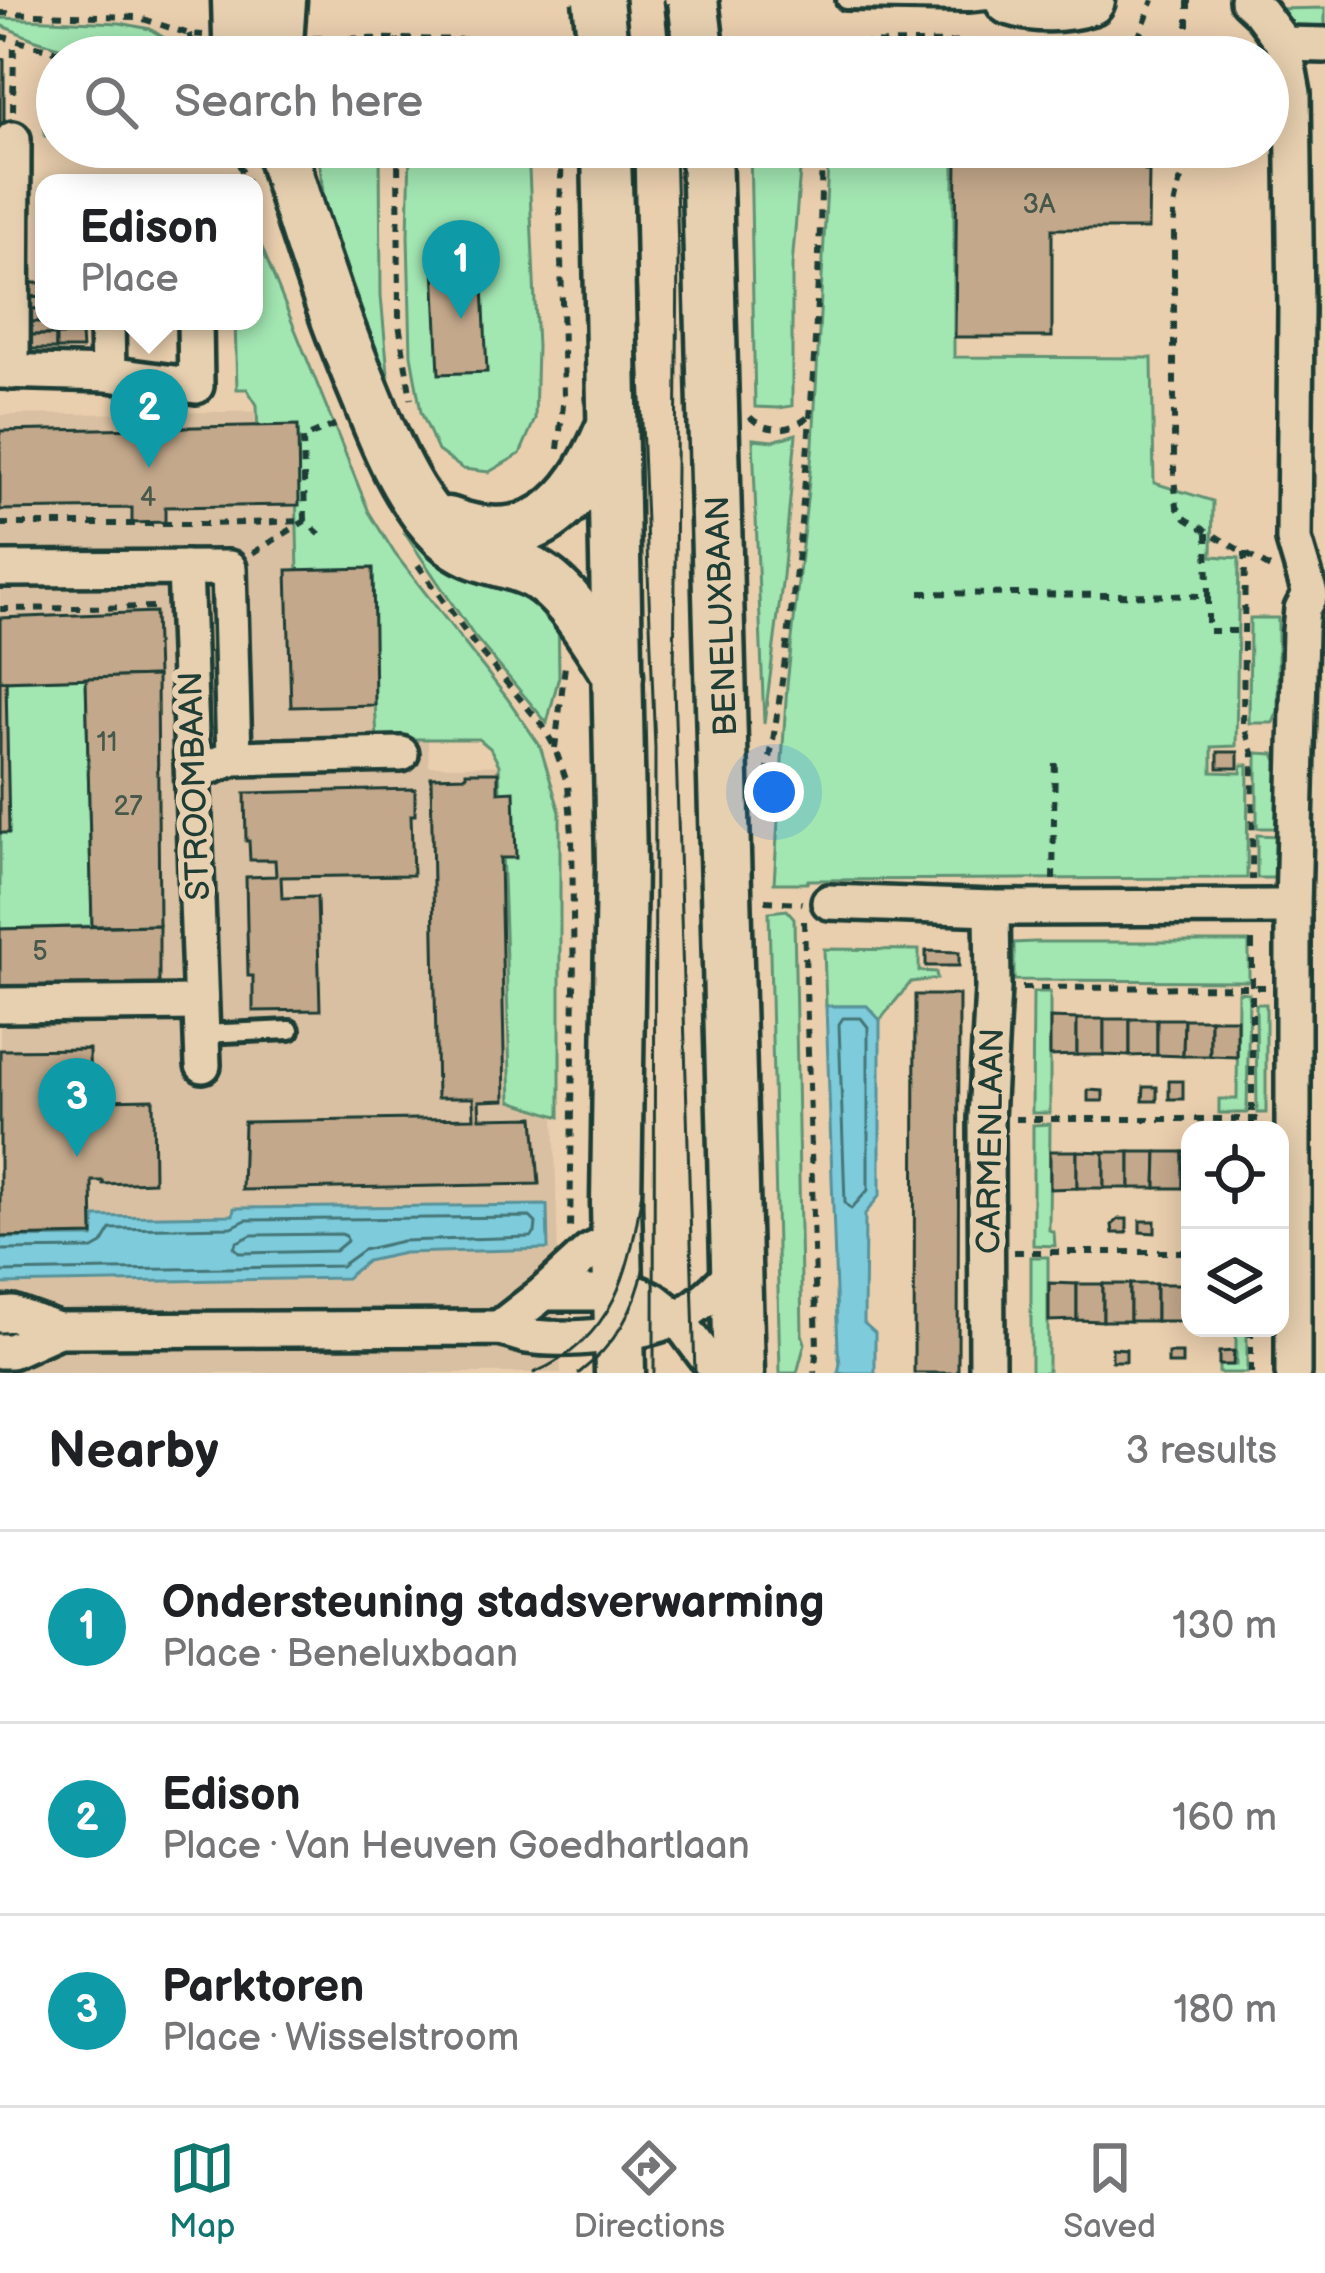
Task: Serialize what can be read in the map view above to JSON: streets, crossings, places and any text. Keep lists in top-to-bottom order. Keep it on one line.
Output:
{"streets":{"main road":["BENELUXBAAN"],"street":["STROOMBAAN","CARMENLAAN"]},"house_numbers":["3A","4","11","27","5"],"page":{"search":"Search here","popup":["Edison","Place"],"pins":["1","2","3"],"heading":["Nearby","3 results"],"list":[{"mark":"1","name":"Ondersteuning stadsverwarming","note":"Place · Beneluxbaan","value":"130 m"},{"mark":"2","name":"Edison","note":"Place · Van Heuven Goedhartlaan","value":"160 m"},{"mark":"3","name":"Parktoren","note":"Place · Wisselstroom","value":"180 m"}],"nav":["Map","Directions","Saved"]}}
